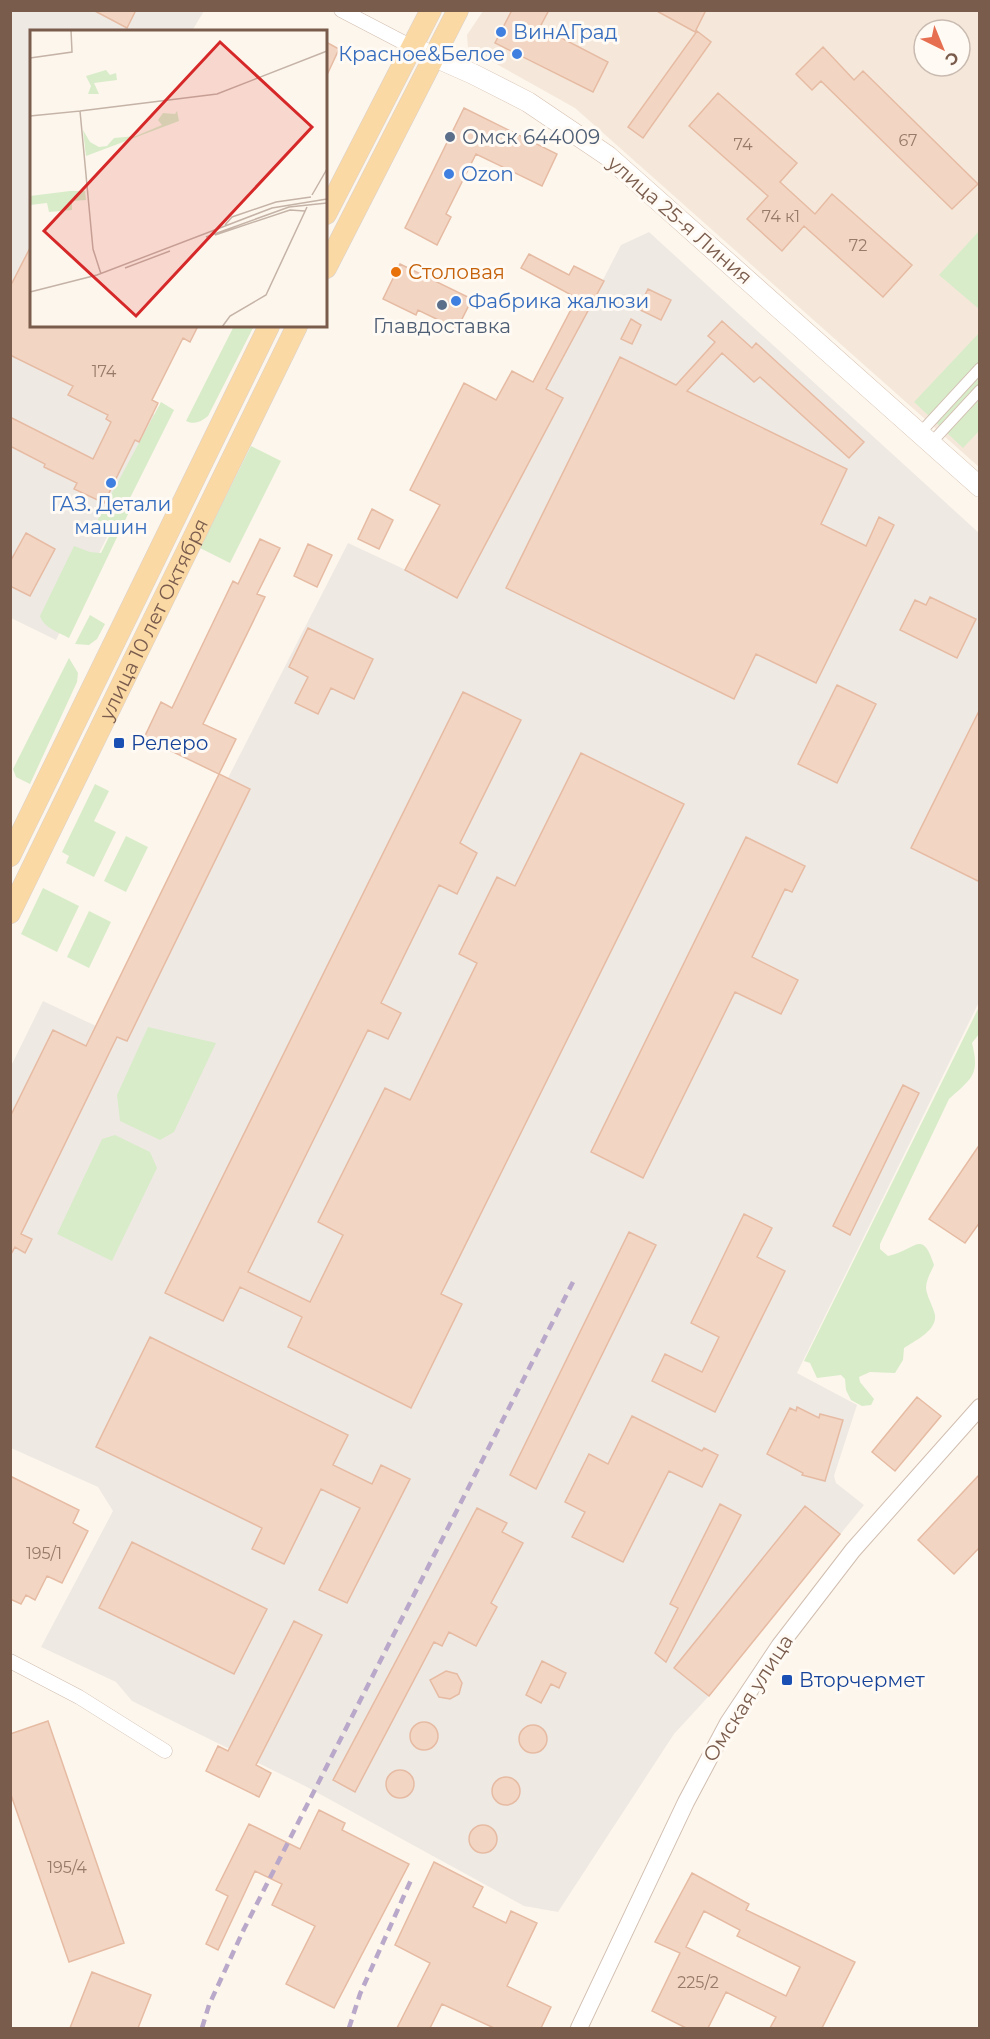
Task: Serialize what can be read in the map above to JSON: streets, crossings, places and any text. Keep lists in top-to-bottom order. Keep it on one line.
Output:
{"streets":{"main road":["улица 25-я Линия","улица 10 лет Октября"],"street":["Омская улица"]},"places":{"other":["ВинАГрад","Красное&Белое","Омск 644009","Ozon","Столовая","Фабрика жалюзи","Главдоставка","ГАЗ. Детали машин"],"transit":["Релеро","Вторчермет"]},"house_numbers":["67","74","74 к1","72","174","195/1","195/4","225/2"],"north":"bottom right"}
